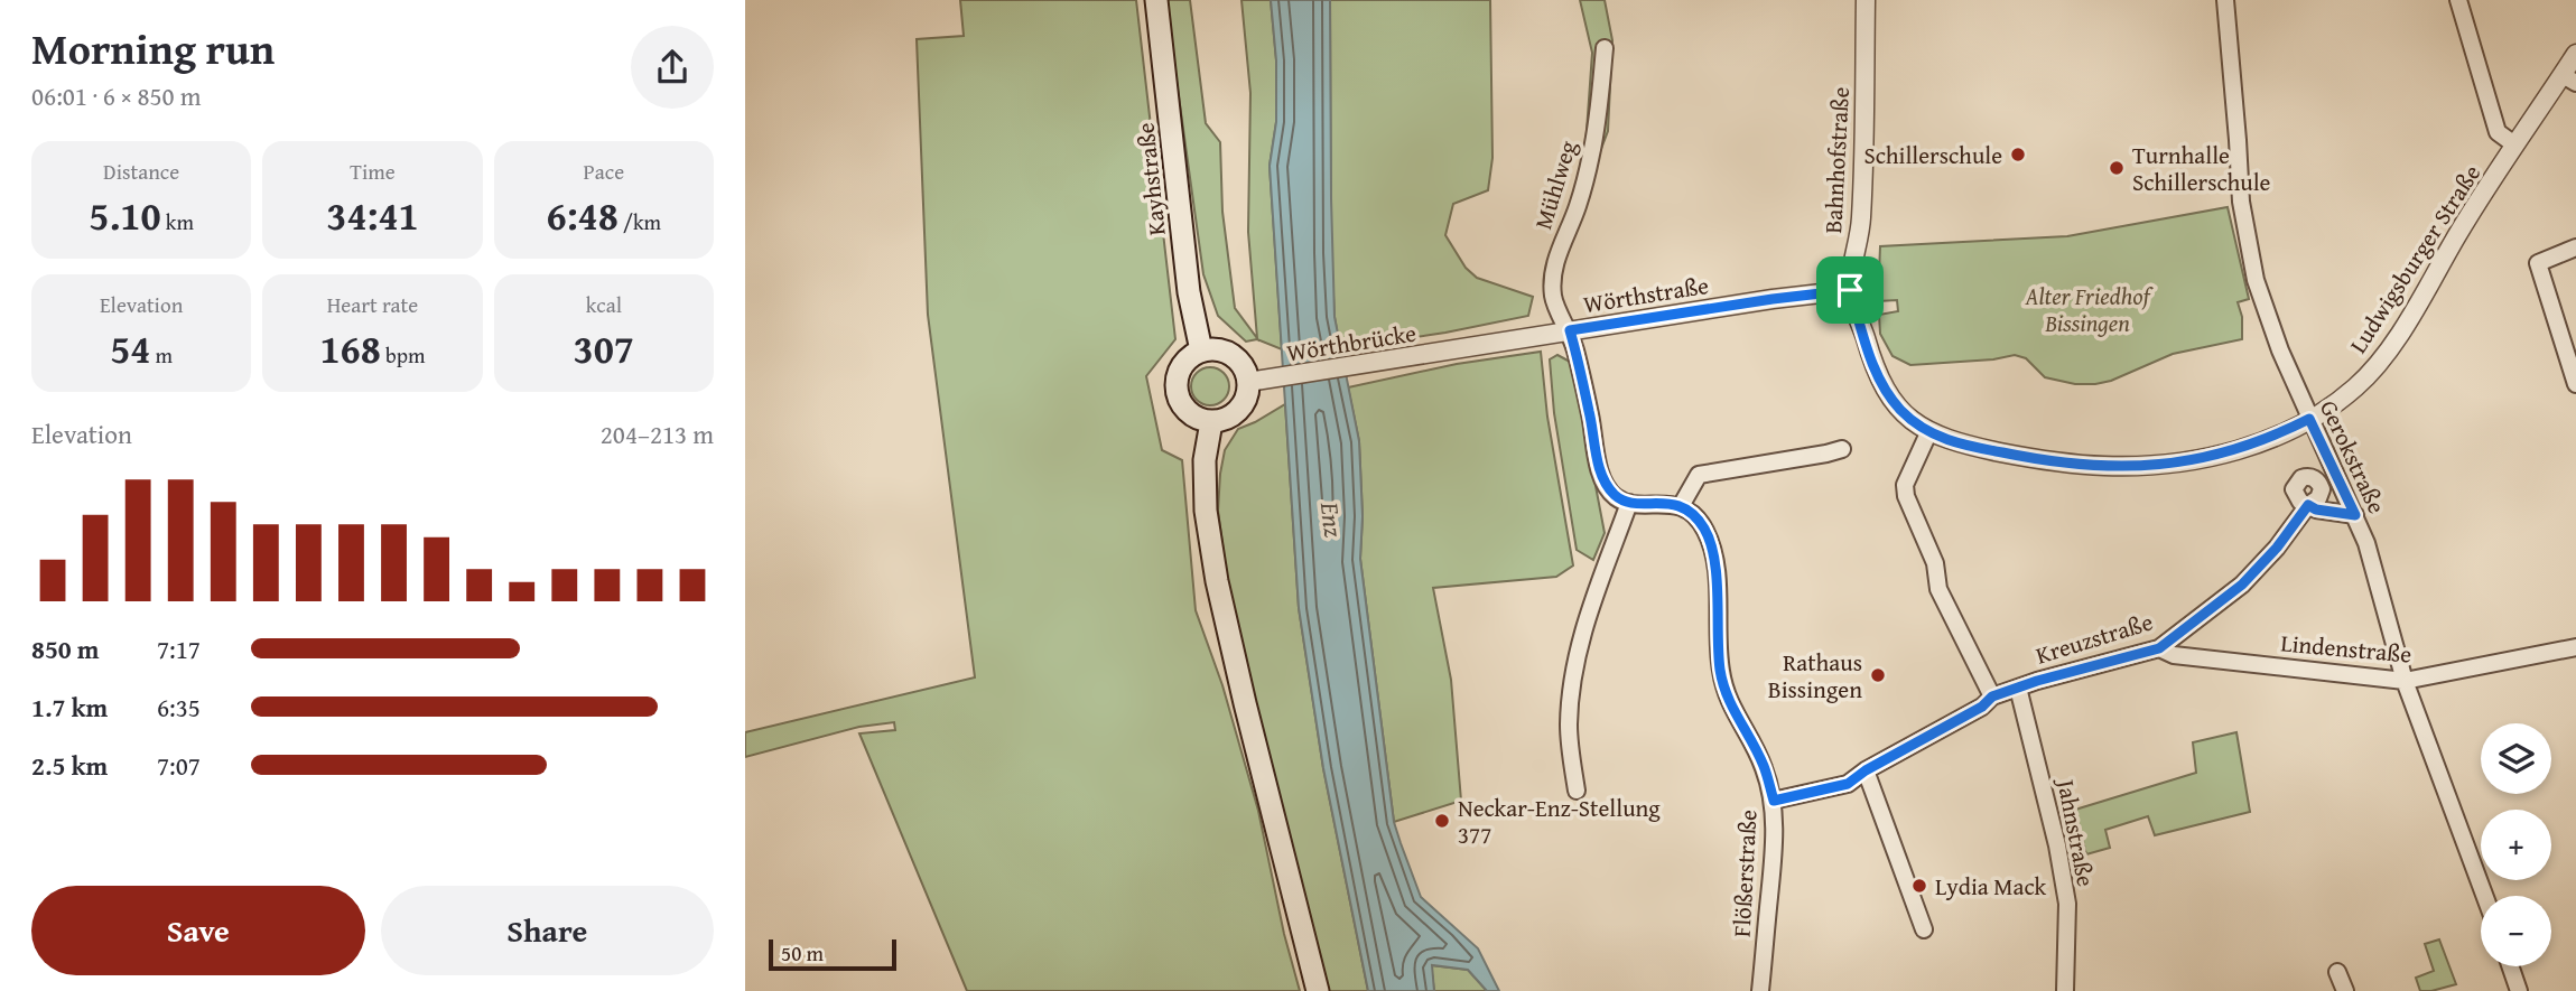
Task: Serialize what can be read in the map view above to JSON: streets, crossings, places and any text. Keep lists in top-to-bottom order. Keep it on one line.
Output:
{"streets":{"main road":["Kayhstraße"],"street":["Bahnhofstraße","Mühlweg","Ludwigsburger Straße","Wörthstraße","Wörthbrücke","Gerokstraße","Kreuzstraße","Lindenstraße","Jahnstraße","Flößerstraße"]},"crossings":[["Bahnhofstraße","Ludwigsburger Straße"],["Bahnhofstraße","Wörthstraße"],["Kayhstraße","Wörthbrücke"],["Mühlweg","Wörthstraße"],["Ludwigsburger Straße","Gerokstraße"],["Wörthstraße","Wörthbrücke"],["Gerokstraße","Kreuzstraße"],["Gerokstraße","Lindenstraße"],["Kreuzstraße","Lindenstraße"],["Kreuzstraße","Jahnstraße"],["Kreuzstraße","Flößerstraße"]],"water":["Enz"],"parks":["Alter Friedhof Bissingen"],"places":["Schillerschule","Turnhalle Schillerschule","Rathaus Bissingen","Neckar-Enz-Stellung 377","Lydia Mack"],"scale_bar":"50 m","page":{"heading":["Morning run","06:01 · 6 × 850 m"],"stats":[["Distance","5.10 km"],["Time","34:41"],["Pace","6:48 /km"],["Elevation","54 m"],["Heart rate","168 bpm"],["kcal","307"]],"chart":["Elevation","204–213 m"],"list":[{"name":"850 m","note":"7:17"},{"name":"1.7 km","note":"6:35"},{"name":"2.5 km","note":"7:07"}],"map_buttons":["+","−"],"buttons":["Save","Share"],"scale":"50 m"}}
